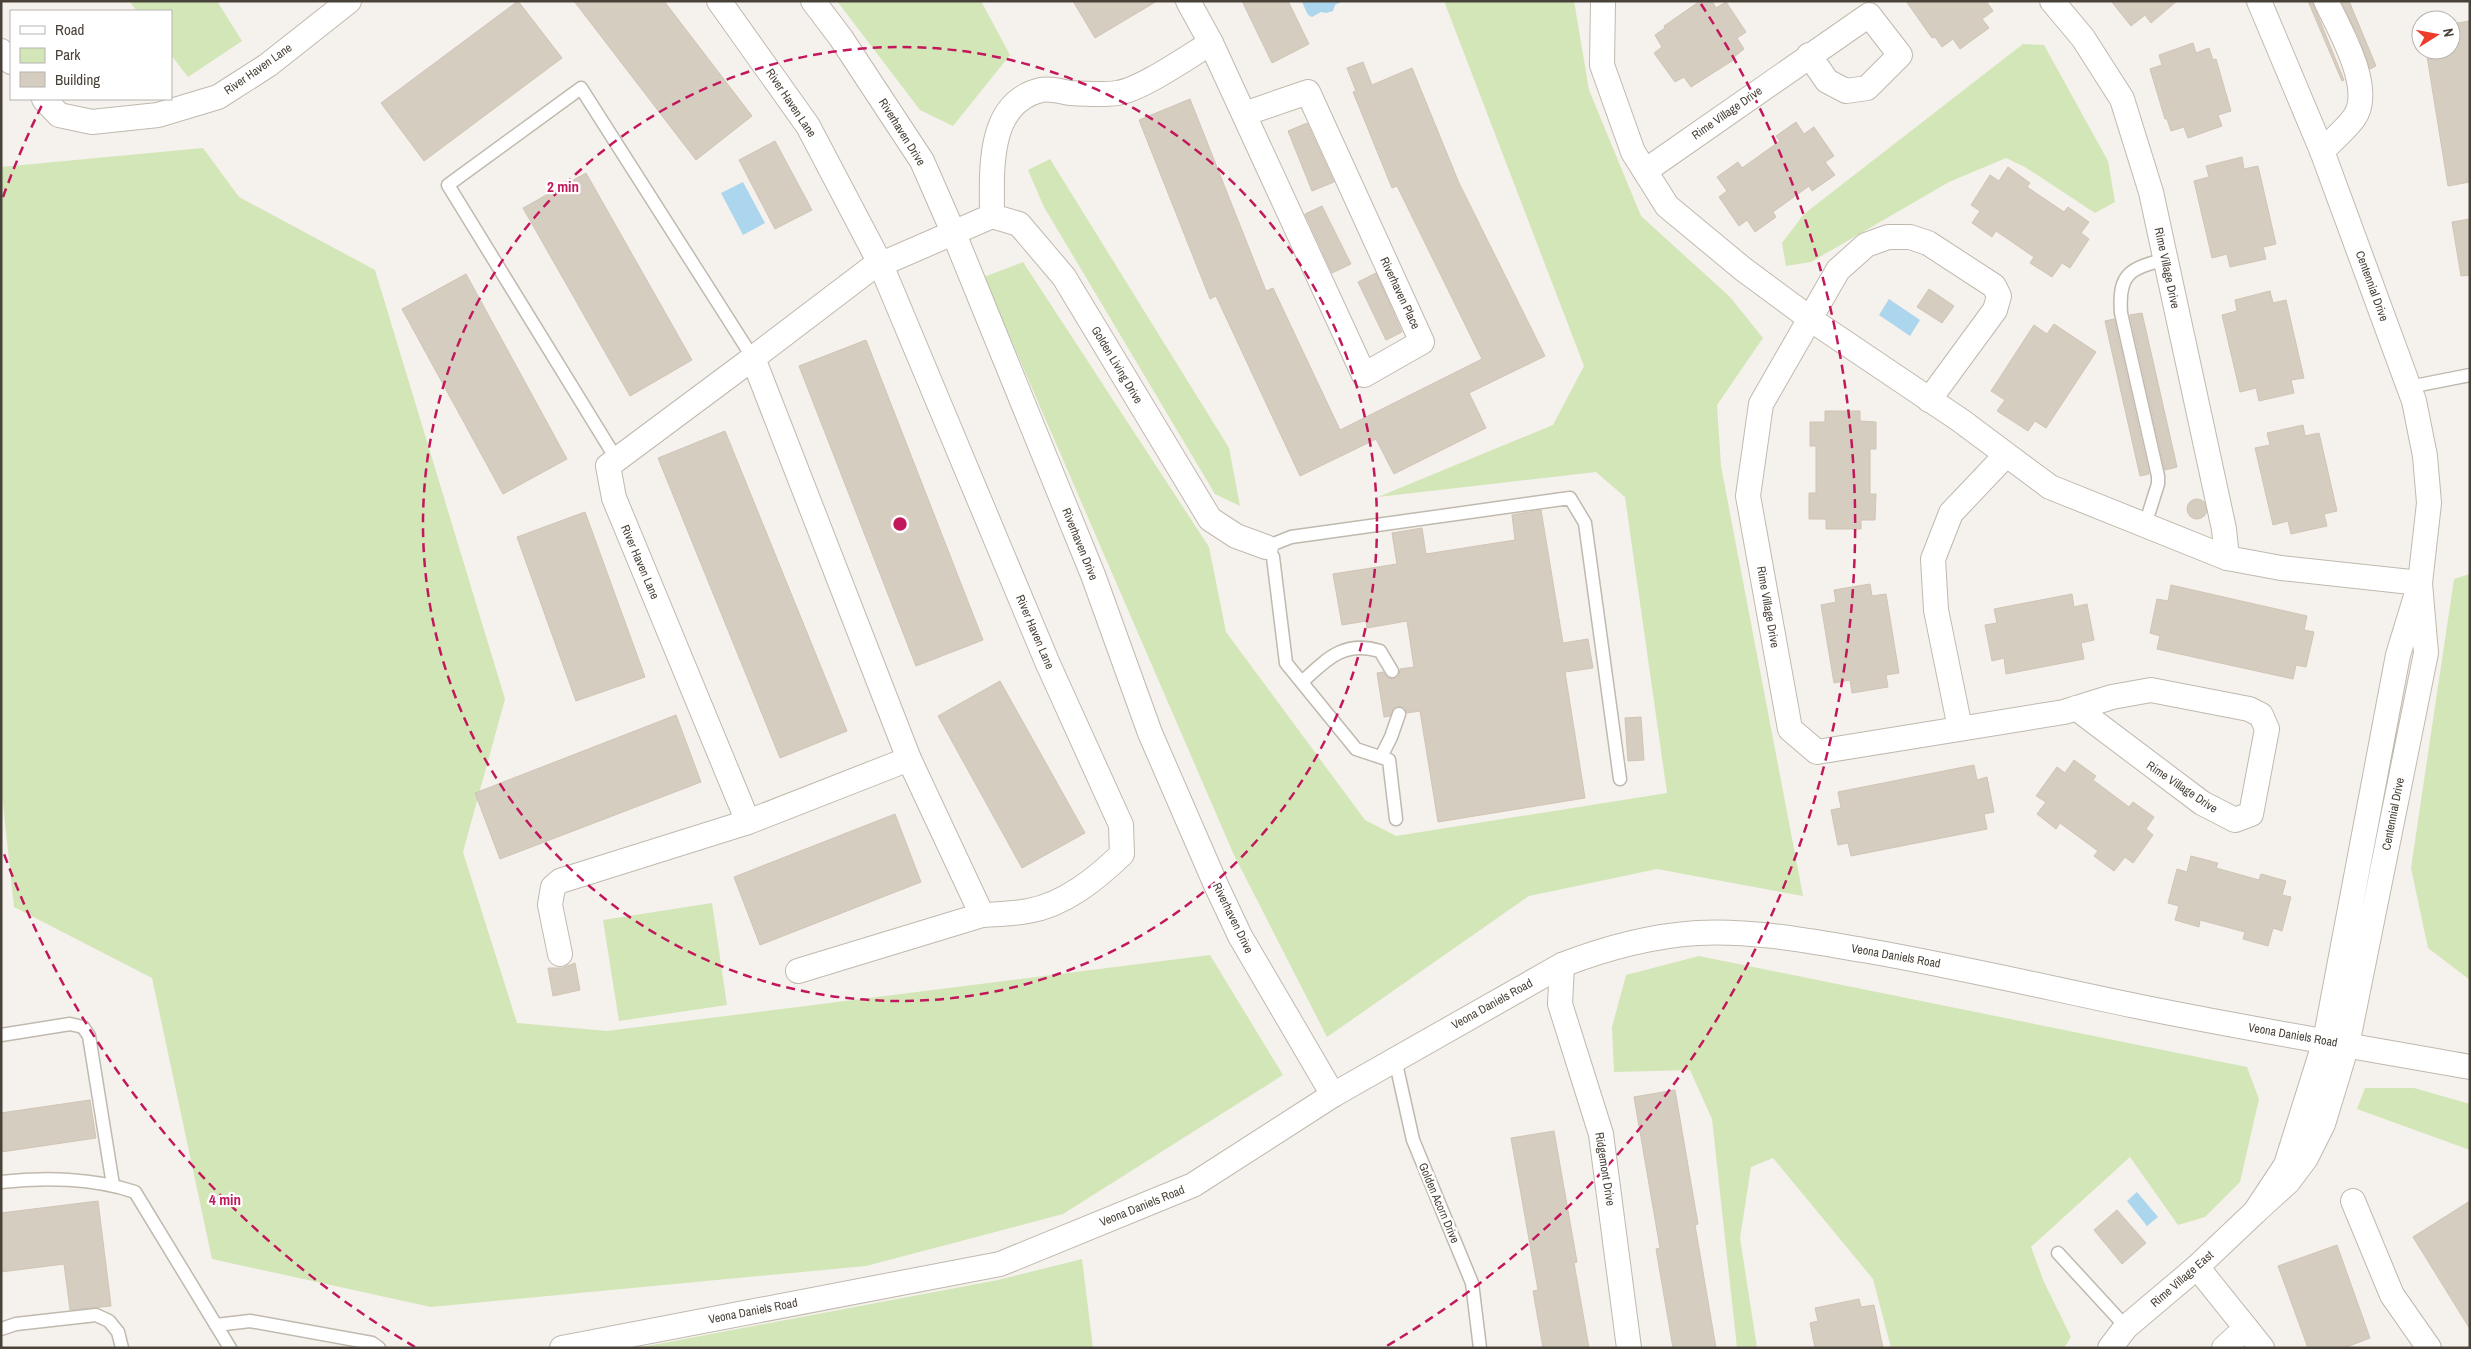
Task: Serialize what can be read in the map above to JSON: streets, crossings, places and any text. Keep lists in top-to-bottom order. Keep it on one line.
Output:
{"streets":{"street":["River Haven Lane","Rime Village Drive","Riverhaven Drive","Centennial Drive","Riverhaven Place","Golden Living Drive","Veona Daniels Road","Ridgemont Drive","Rime Village East"],"lane":["Golden Acorn Drive"]},"crossings":[["Riverhaven Drive","Veona Daniels Road"],["Centennial Drive","Veona Daniels Road"],["Centennial Drive","Rime Village East"],["Veona Daniels Road","Ridgemont Drive"],["Veona Daniels Road","Golden Acorn Drive"],["Veona Daniels Road","Rime Village East"]],"legend":["Road","Park","Building"],"north":"right","rings":["2 min","4 min"]}
